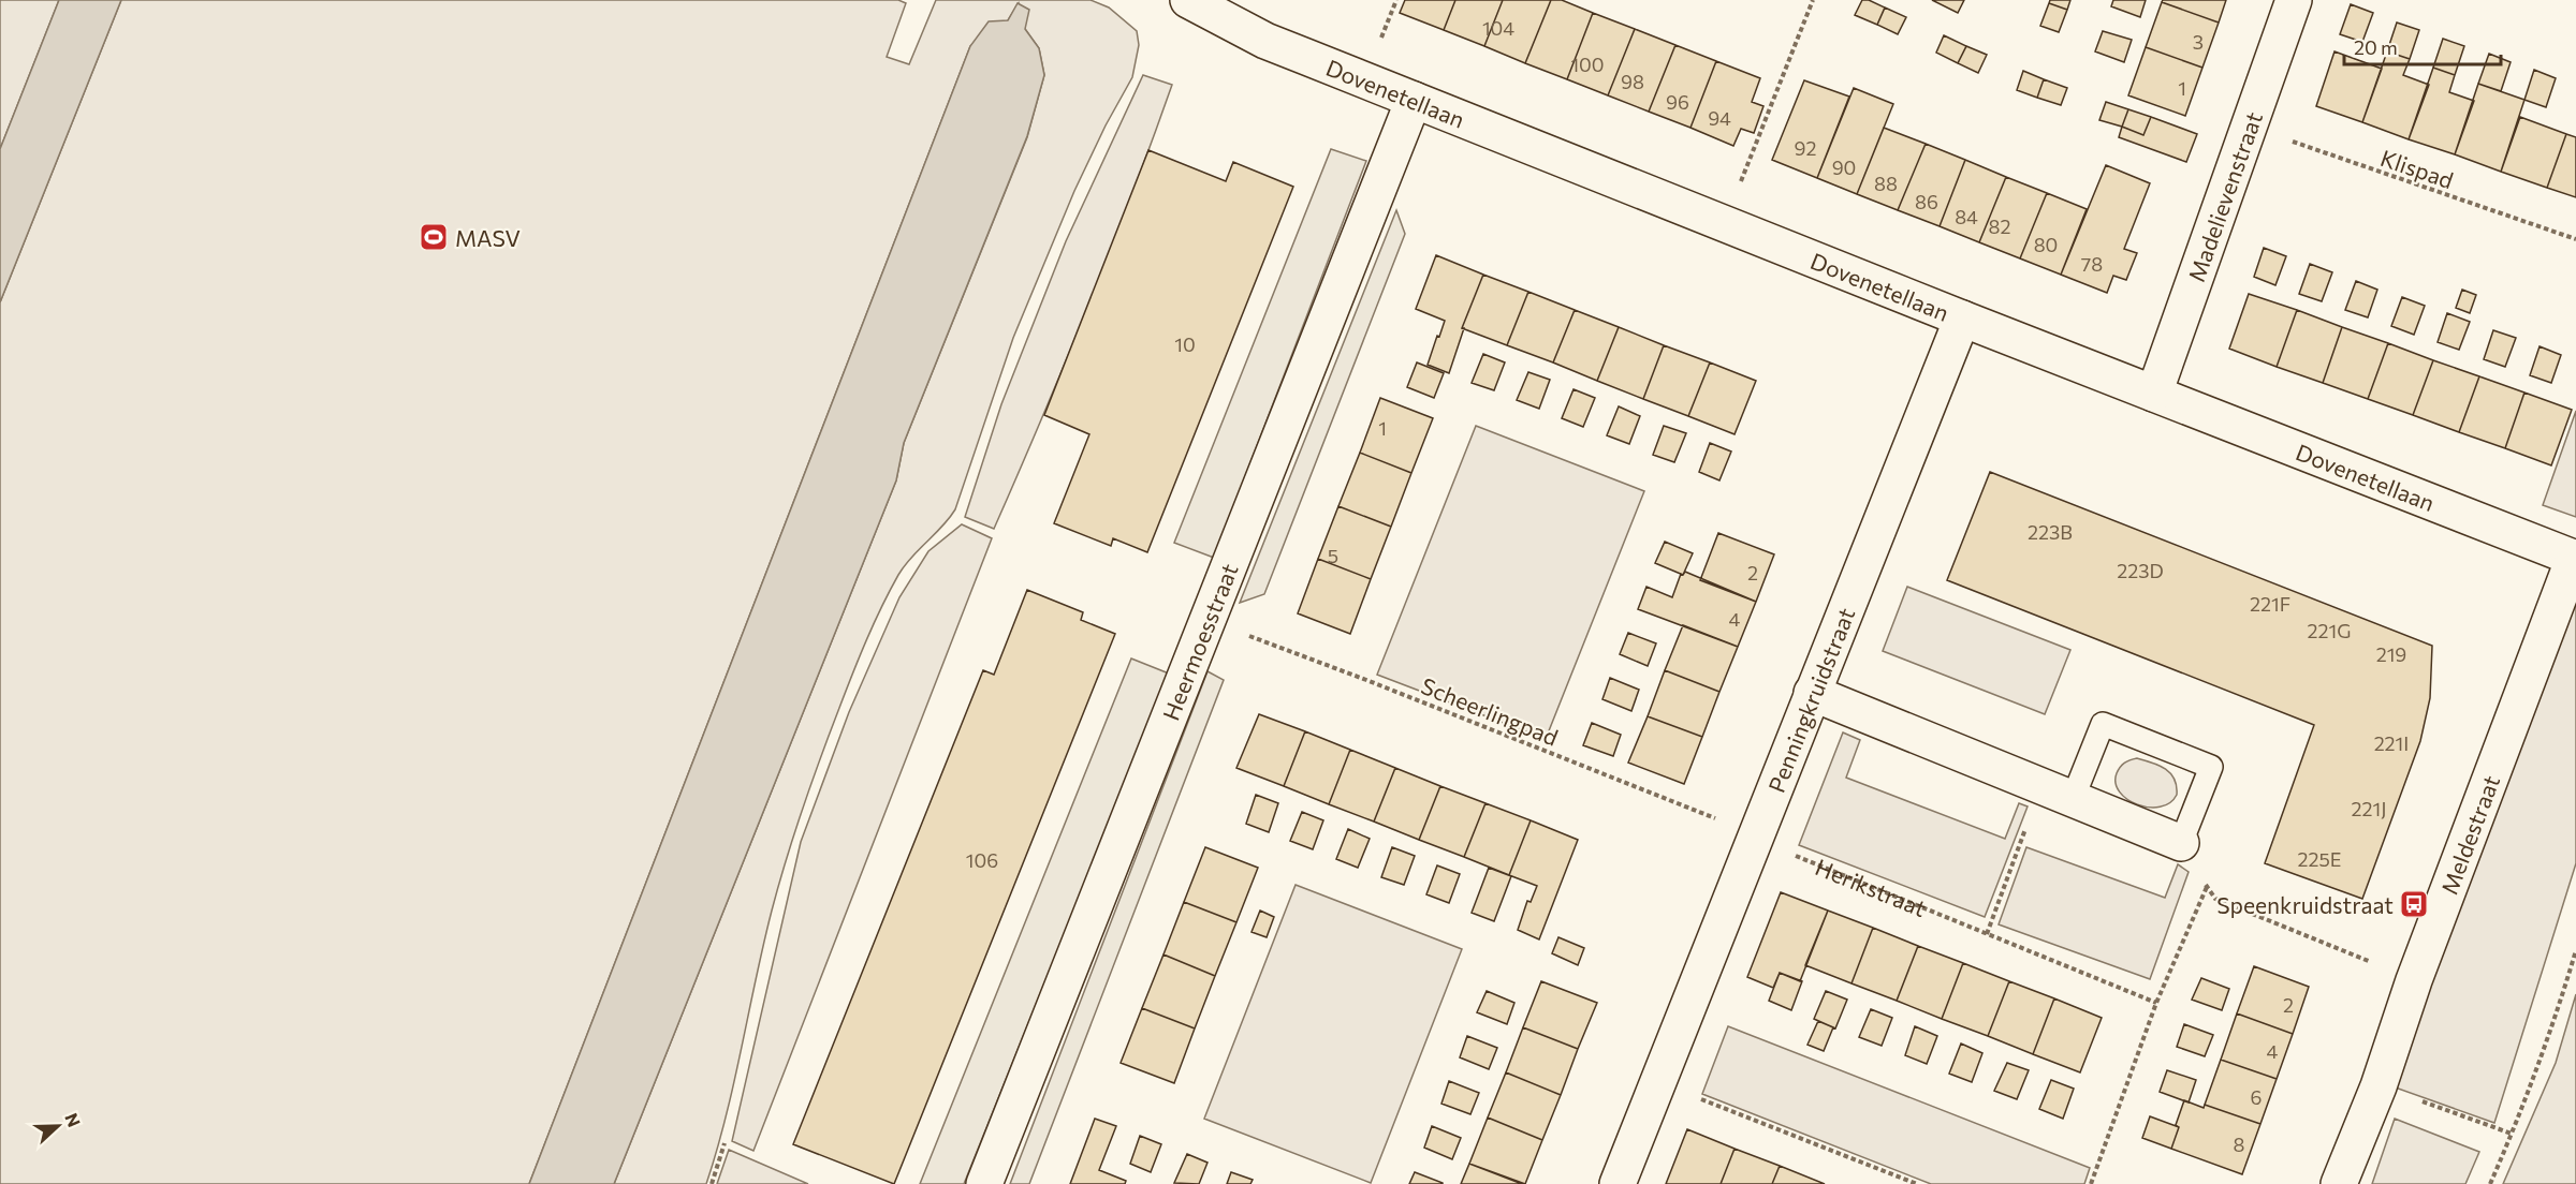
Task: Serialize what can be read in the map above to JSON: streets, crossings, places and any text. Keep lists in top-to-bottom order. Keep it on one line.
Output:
{"streets":{"street":["Dovenetellaan","Madelievenstraat","Heermoesstraat","Penningkruidstraat","Meldestraat"],"path":["Klispad","Scheerlingpad","Herikstraat"]},"crossings":[["Dovenetellaan","Madelievenstraat"],["Dovenetellaan","Heermoesstraat"],["Dovenetellaan","Penningkruidstraat"],["Dovenetellaan","Meldestraat"],["Klispad","Madelievenstraat"],["Heermoesstraat","Scheerlingpad"],["Penningkruidstraat","Scheerlingpad"],["Penningkruidstraat","Herikstraat"],["Scheerlingpad","Herikstraat"]],"places":{"sports":["MASV"],"bus stop":["Speenkruidstraat"]},"house_numbers":["104","3","100","98","1","96","94","92","90","88","86","84","82","80","78","10","1","223B","5","223D","2","221F","4","221G","219","221I","221J","225E","106","2","4","6","8"],"scale_bar":"20 m","north":"right"}
